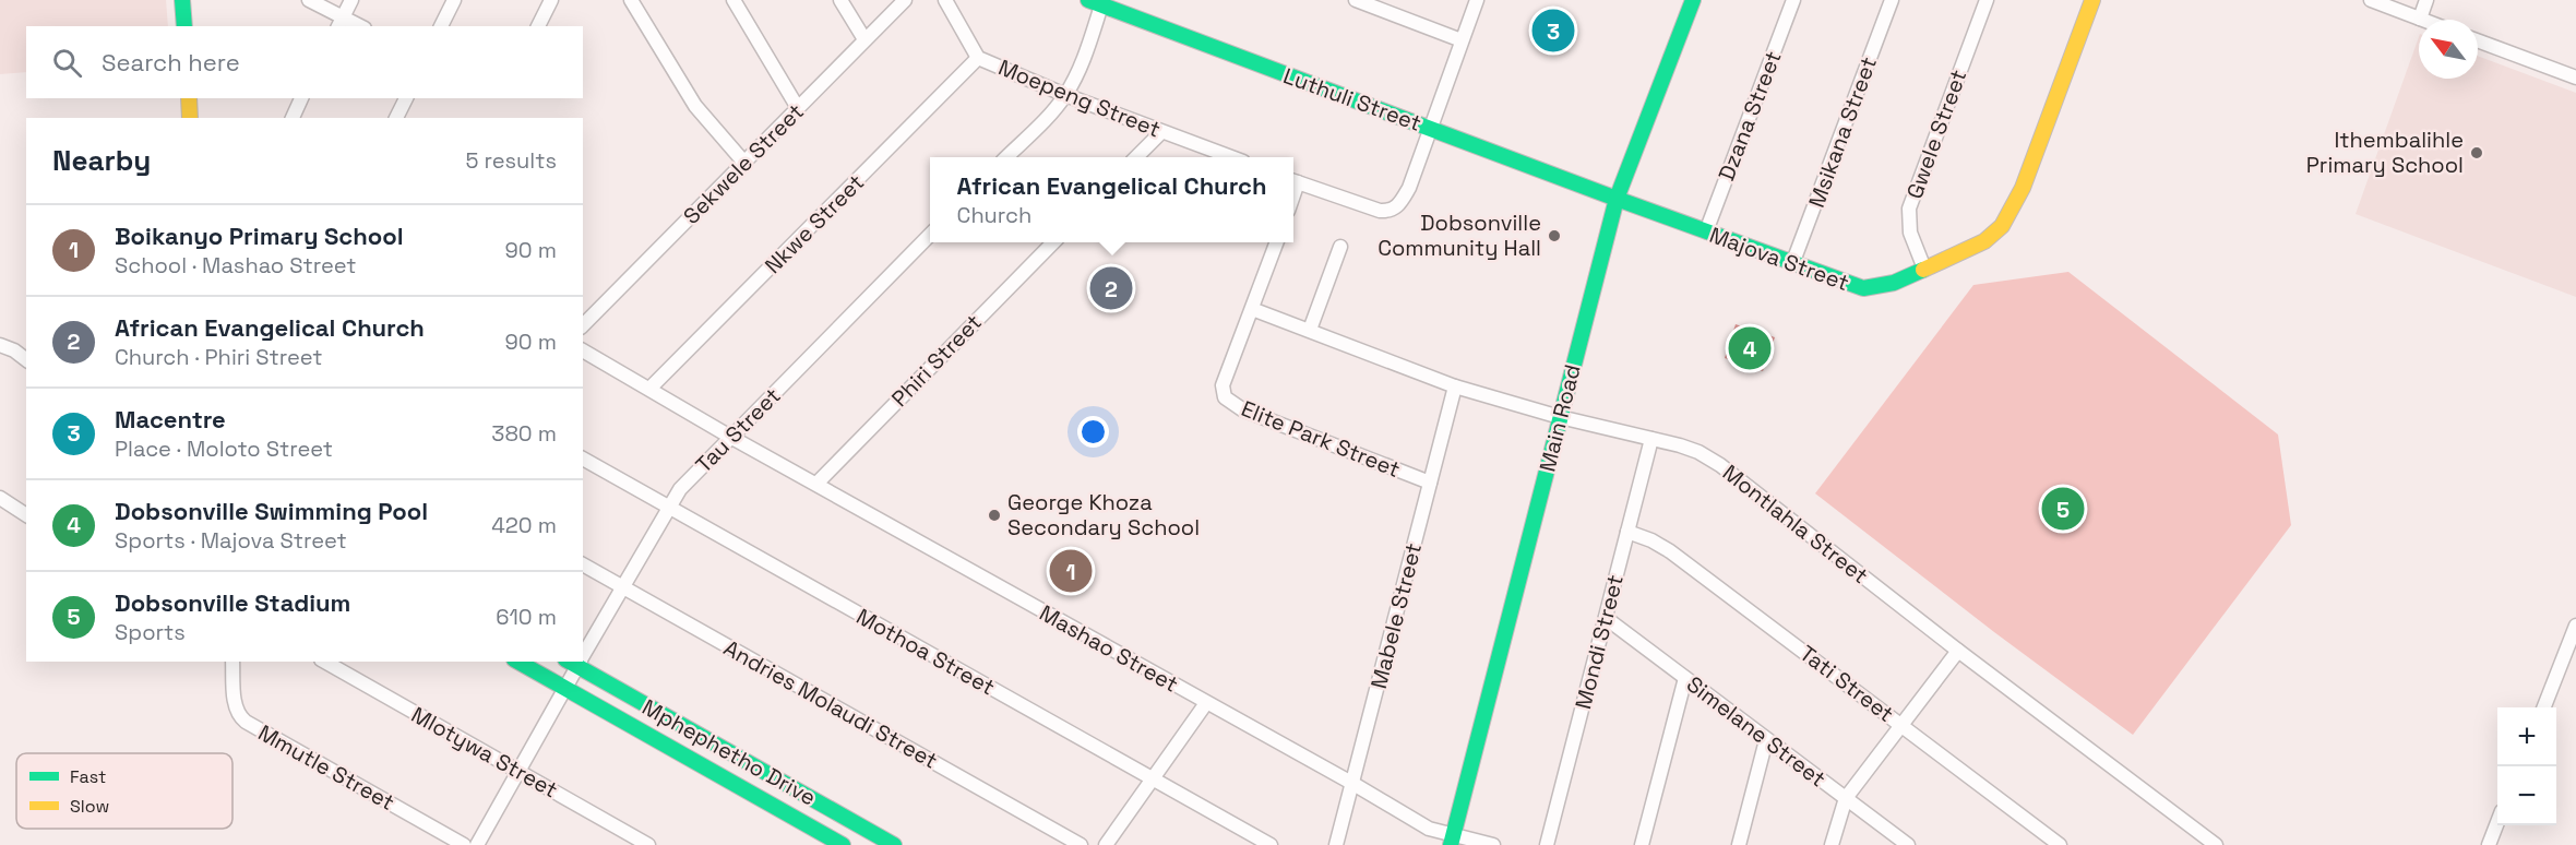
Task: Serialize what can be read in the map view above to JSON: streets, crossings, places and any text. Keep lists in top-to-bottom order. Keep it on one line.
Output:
{"streets":{"street":["Moepeng Street","Luthuli Street","Dzana Street","Msikana Street","Gwele Street","Sekwele Street","Nkwe Street","Majova Street","Phiri Street","Main Road","Tau Street","Elite Park Street","Montlahla Street","Mabele Street","Mondi Street","Mashao Street","Mothoa Street","Tati Street","Andries Molaudi Street","Simelane Street","Mlotywa Street","Mphephetho Drive","Mmutle Street"]},"crossings":[["Moepeng Street","Nkwe Street"],["Luthuli Street","Majova Street"],["Luthuli Street","Main Road"],["Dzana Street","Majova Street"],["Msikana Street","Majova Street"],["Gwele Street","Majova Street"],["Nkwe Street","Mashao Street"],["Majova Street","Main Road"],["Phiri Street","Mashao Street"],["Main Road","Montlahla Street"],["Main Road","Mashao Street"],["Tau Street","Mashao Street"],["Tau Street","Mothoa Street"],["Tau Street","Andries Molaudi Street"],["Tau Street","Mlotywa Street"],["Tau Street","Mphephetho Drive"],["Elite Park Street","Montlahla Street"],["Elite Park Street","Mabele Street"],["Montlahla Street","Mabele Street"],["Montlahla Street","Mondi Street"],["Mabele Street","Mashao Street"],["Mondi Street","Tati Street"],["Mondi Street","Simelane Street"]],"places":["Ithembalihle Primary School","Dobsonville Community Hall","George Khoza Secondary School"],"legend":["Fast","Slow"],"north":"top left","page":{"pins":["3","2","4","5","1"],"search":"Search here","heading":["Nearby","5 results"],"popup":["African Evangelical Church","Church"],"list":[{"mark":"1","name":"Boikanyo Primary School","note":"School · Mashao Street","value":"90 m"},{"mark":"2","name":"African Evangelical Church","note":"Church · Phiri Street","value":"90 m"},{"mark":"3","name":"Macentre","note":"Place · Moloto Street","value":"380 m"},{"mark":"4","name":"Dobsonville Swimming Pool","note":"Sports · Majova Street","value":"420 m"},{"mark":"5","name":"Dobsonville Stadium","note":"Sports","value":"610 m"}],"map_buttons":["+","−"]}}
